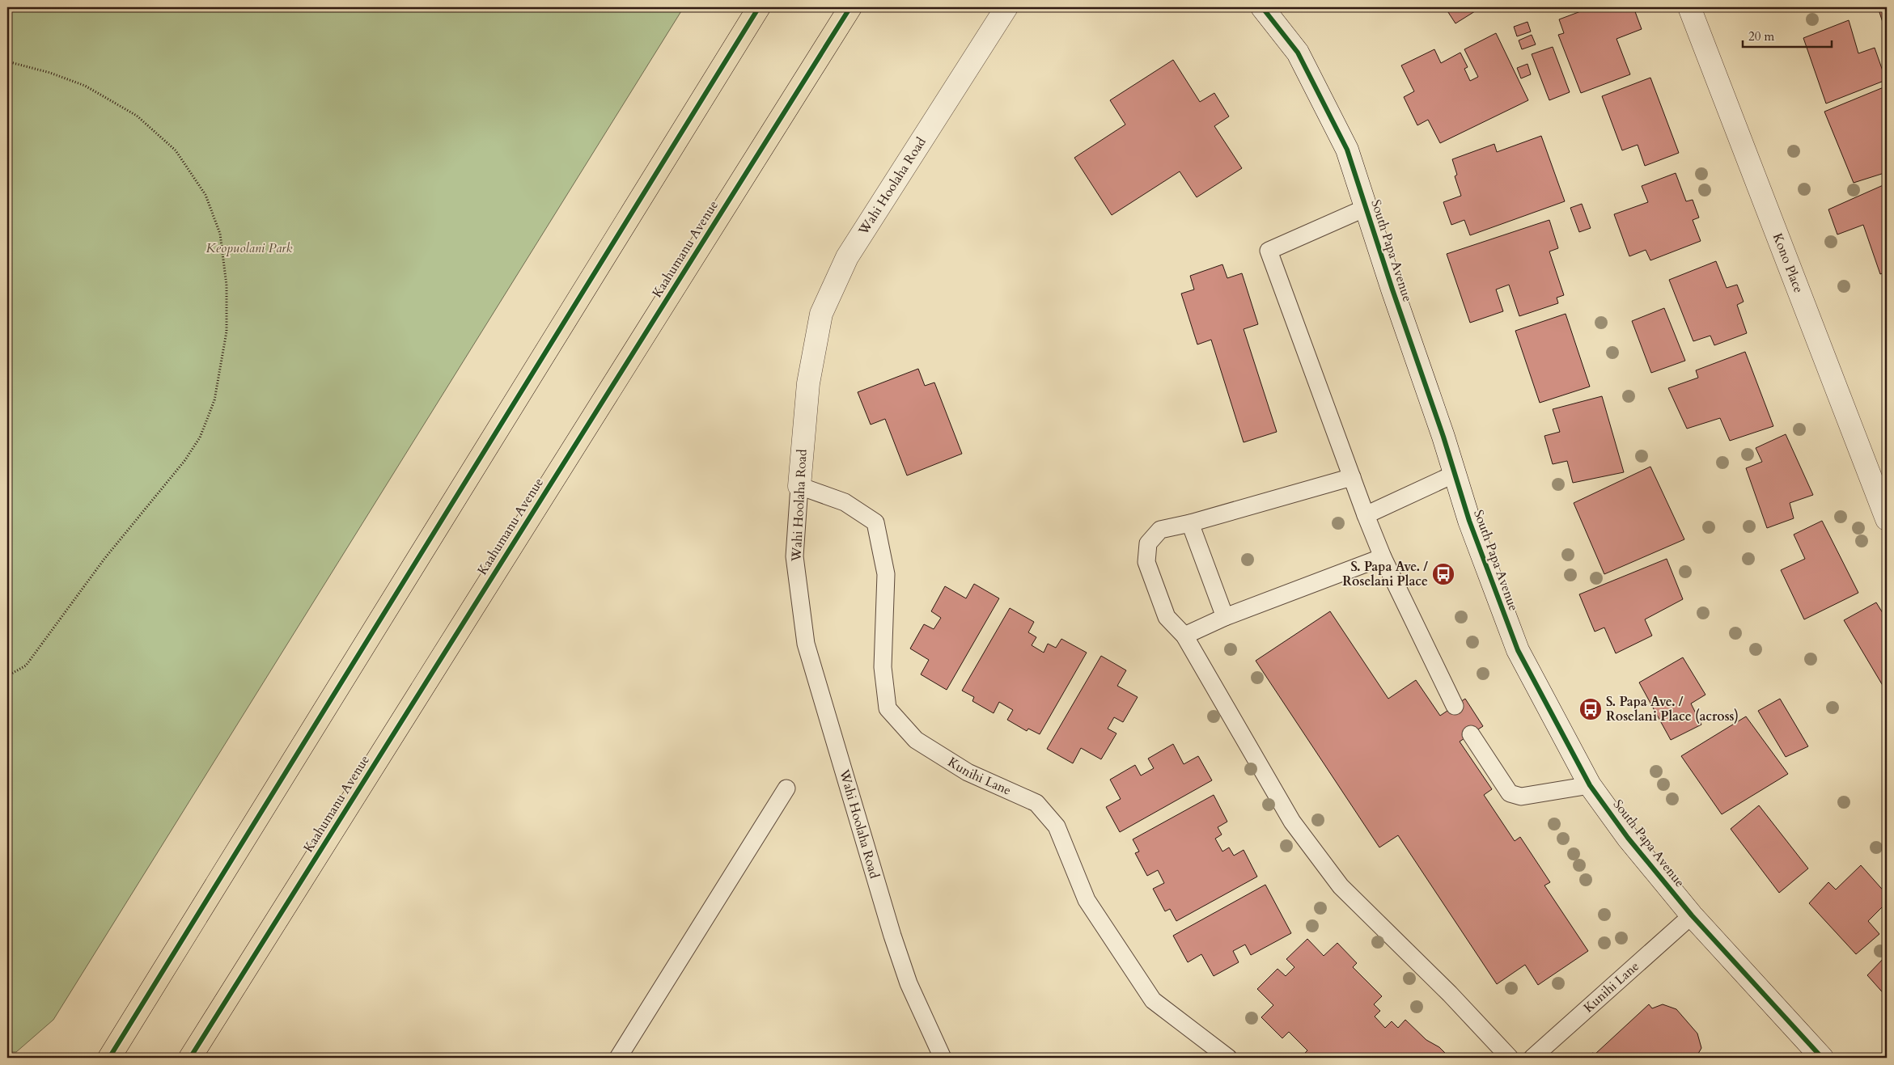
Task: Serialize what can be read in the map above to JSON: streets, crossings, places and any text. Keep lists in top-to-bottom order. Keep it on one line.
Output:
{"streets":{"main road":["Kaahumanu Avenue"],"street":["Wahi Hoolaha Road","South Papa Avenue","Kono Place"],"lane":["Kunihi Lane"]},"crossings":[["Wahi Hoolaha Road","Kunihi Lane"],["South Papa Avenue","Kunihi Lane"]],"parks":["Keopuolani Park"],"places":{"bus stop":["S. Papa Ave. / Roselani Place","S. Papa Ave. / Roselani Place (across)"]},"scale_bar":"20 m"}
